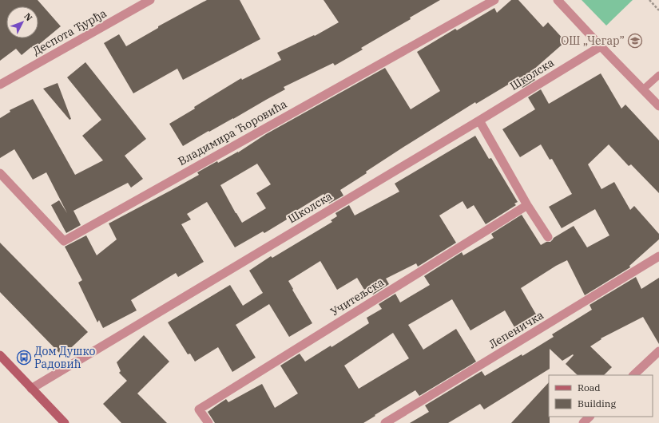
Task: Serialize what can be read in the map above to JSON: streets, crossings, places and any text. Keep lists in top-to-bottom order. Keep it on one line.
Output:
{"streets":{"street":["Деспота Ђурђа","Школска","Владимира Ћоровића","Учитељска","Лепеничка"]},"places":{"school or university":["ОШ „Чегар”"],"bus stop":["Дом Душко Радовић"]},"legend":["Road","Building"],"north":"top right"}
